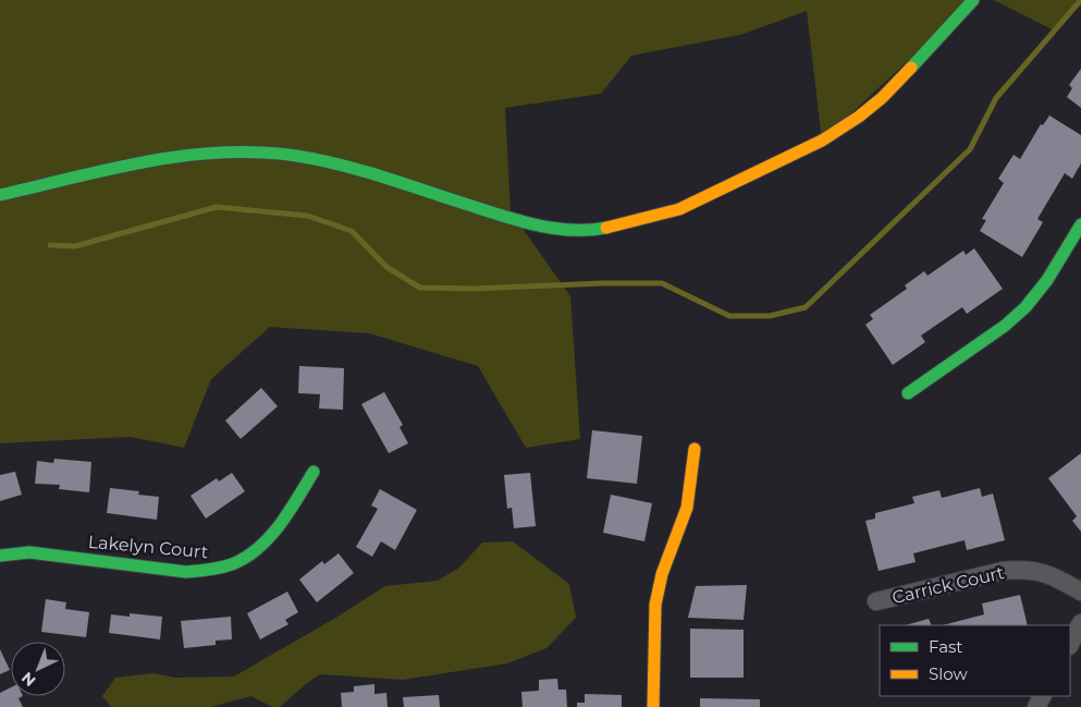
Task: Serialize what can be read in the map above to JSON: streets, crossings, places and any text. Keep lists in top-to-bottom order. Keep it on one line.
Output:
{"streets":{"street":["Lakelyn Court","Carrick Court"]},"legend":["Fast","Slow"],"north":"bottom left"}
